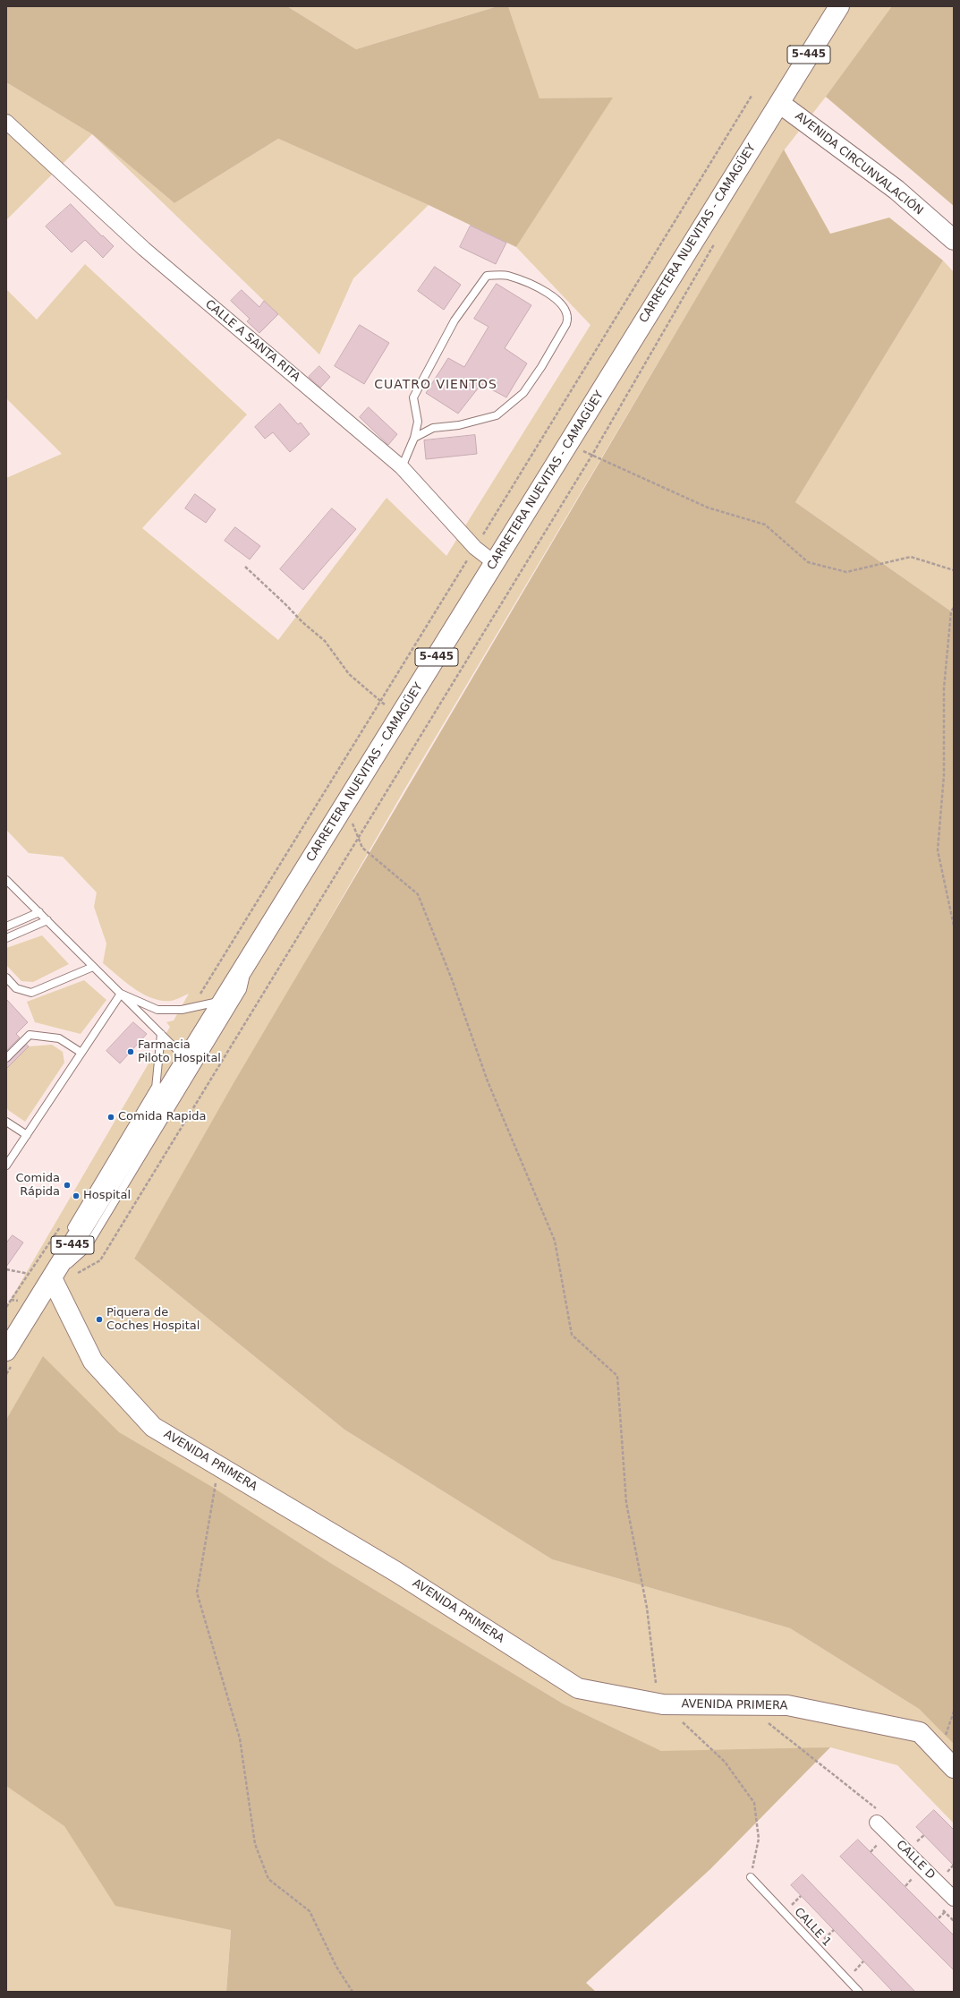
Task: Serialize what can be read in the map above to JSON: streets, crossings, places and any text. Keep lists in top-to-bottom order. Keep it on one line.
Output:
{"streets":{"main road":["5-445","AVENIDA CIRCUNVALACIÓN","CARRETERA NUEVITAS - CAMAGÜEY","AVENIDA PRIMERA"],"street":["CALLE A SANTA RITA","CALLE D"],"lane":["CALLE 1"]},"crossings":[["AVENIDA CIRCUNVALACIÓN","CARRETERA NUEVITAS - CAMAGÜEY"],["CARRETERA NUEVITAS - CAMAGÜEY","CALLE A SANTA RITA"],["CARRETERA NUEVITAS - CAMAGÜEY","AVENIDA PRIMERA"]],"districts":["CUATRO VIENTOS"],"places":["Farmacia Piloto Hospital","Comida Rapida","Comida Rápida","Hospital","Piquera de Coches Hospital"]}
